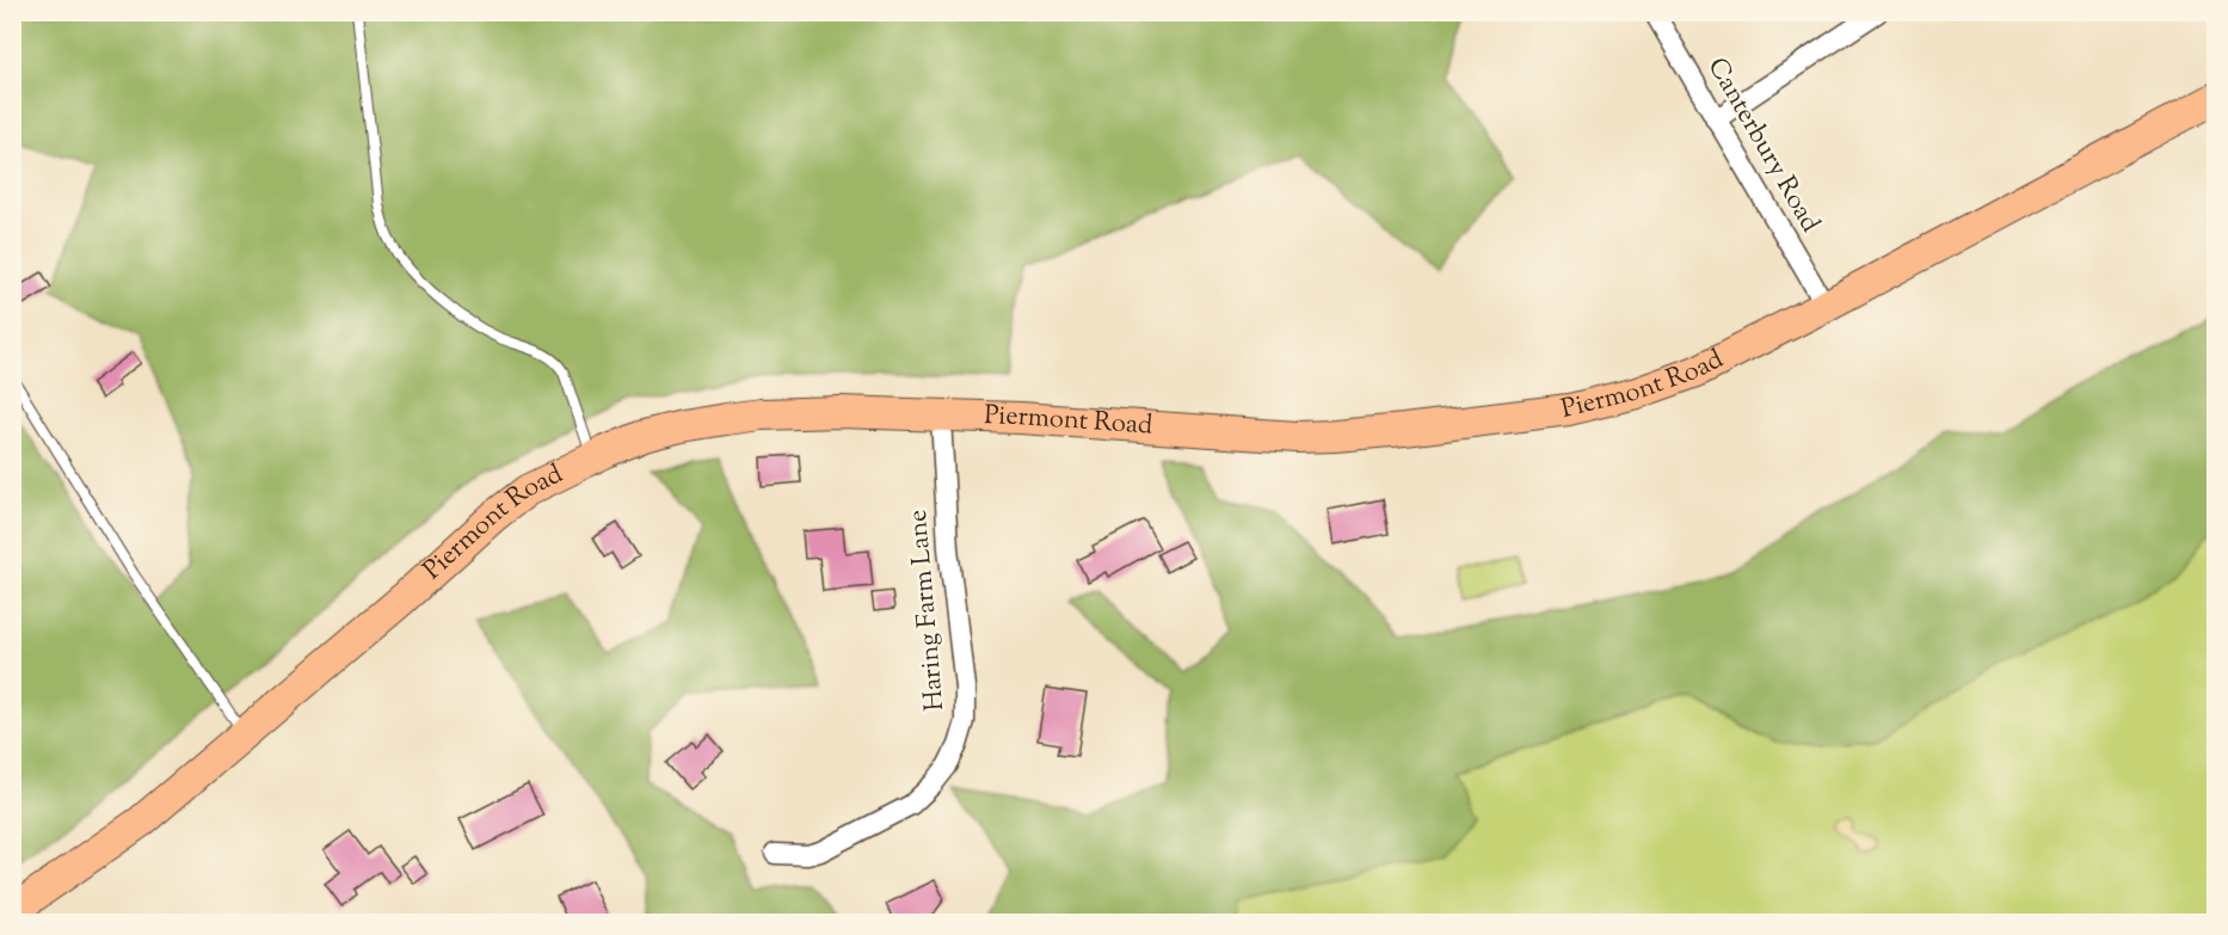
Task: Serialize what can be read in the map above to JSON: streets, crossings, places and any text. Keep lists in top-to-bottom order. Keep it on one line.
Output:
{"streets":{"main road":["Piermont Road"],"street":["Canterbury Road","Haring Farm Lane"]},"crossings":[["Canterbury Road","Piermont Road"],["Piermont Road","Haring Farm Lane"]]}
